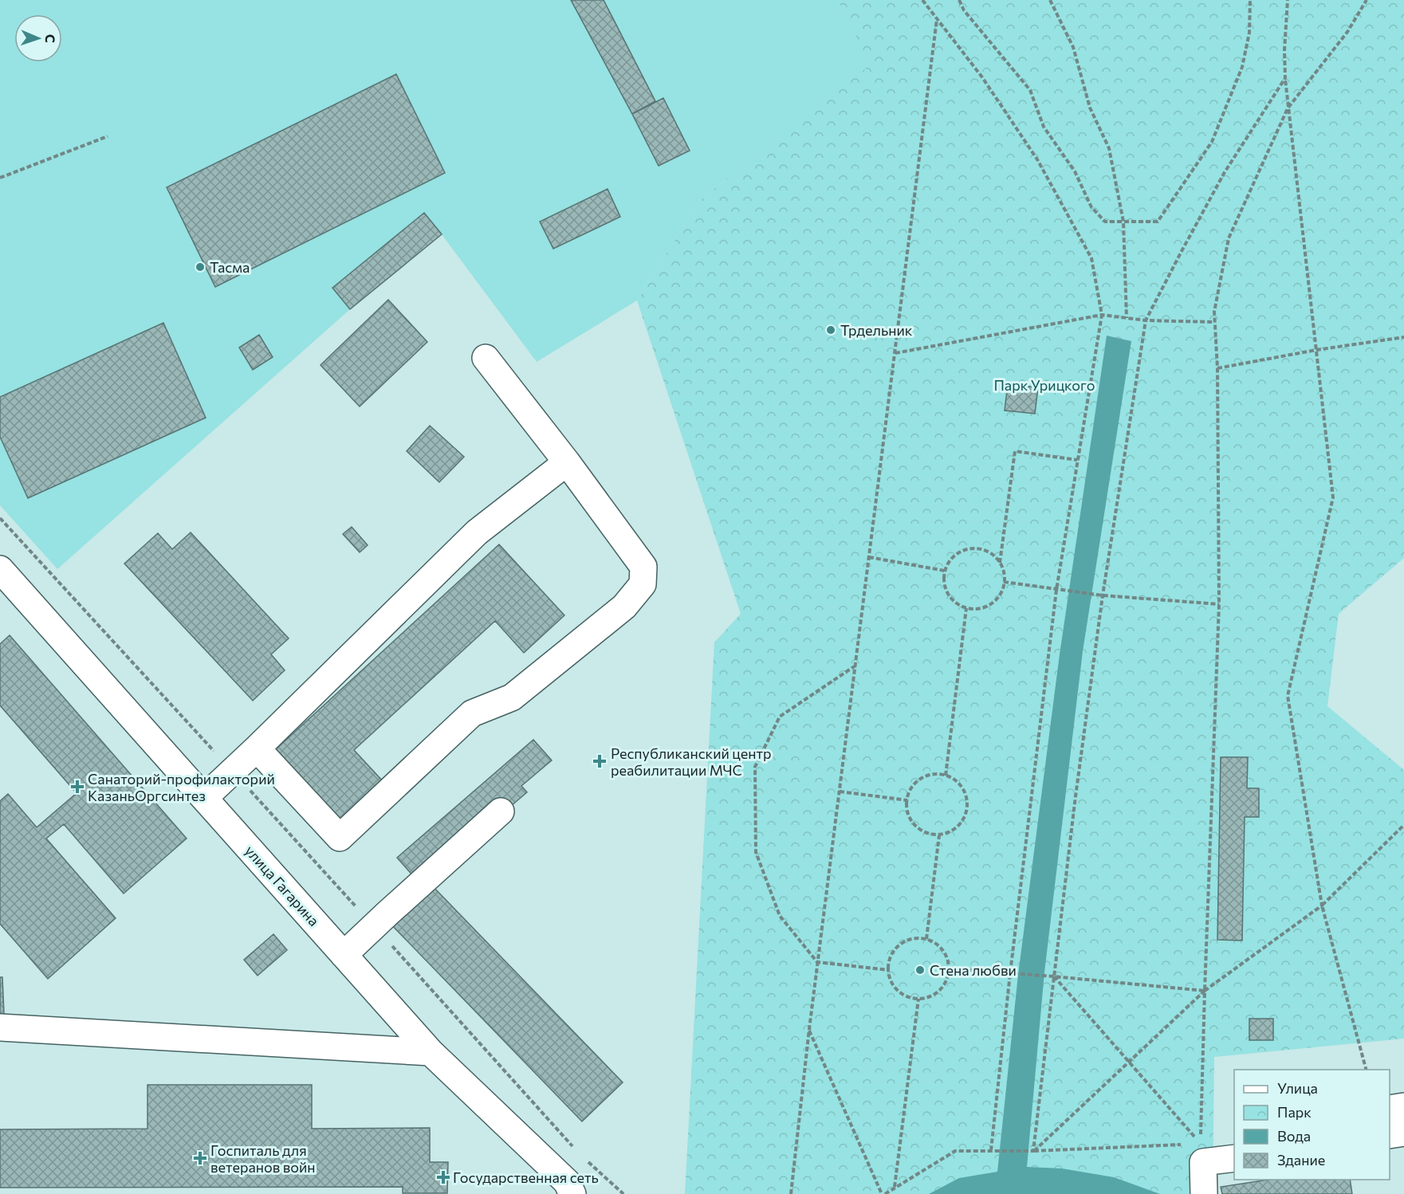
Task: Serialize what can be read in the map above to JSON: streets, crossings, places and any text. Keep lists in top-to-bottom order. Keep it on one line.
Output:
{"streets":{"street":["улица Гагарина"]},"parks":["Парк Урицкого"],"places":{"other":["Тасма","Трдельник","Стена любви"],"health":["Республиканский центр реабилитации МЧС","Санаторий-профилакторий КазаньОргсинтез","Госпиталь для ветеранов войн","Государственная сеть"]},"legend":["Улица","Парк","Вода","Здание"],"north":"right"}
